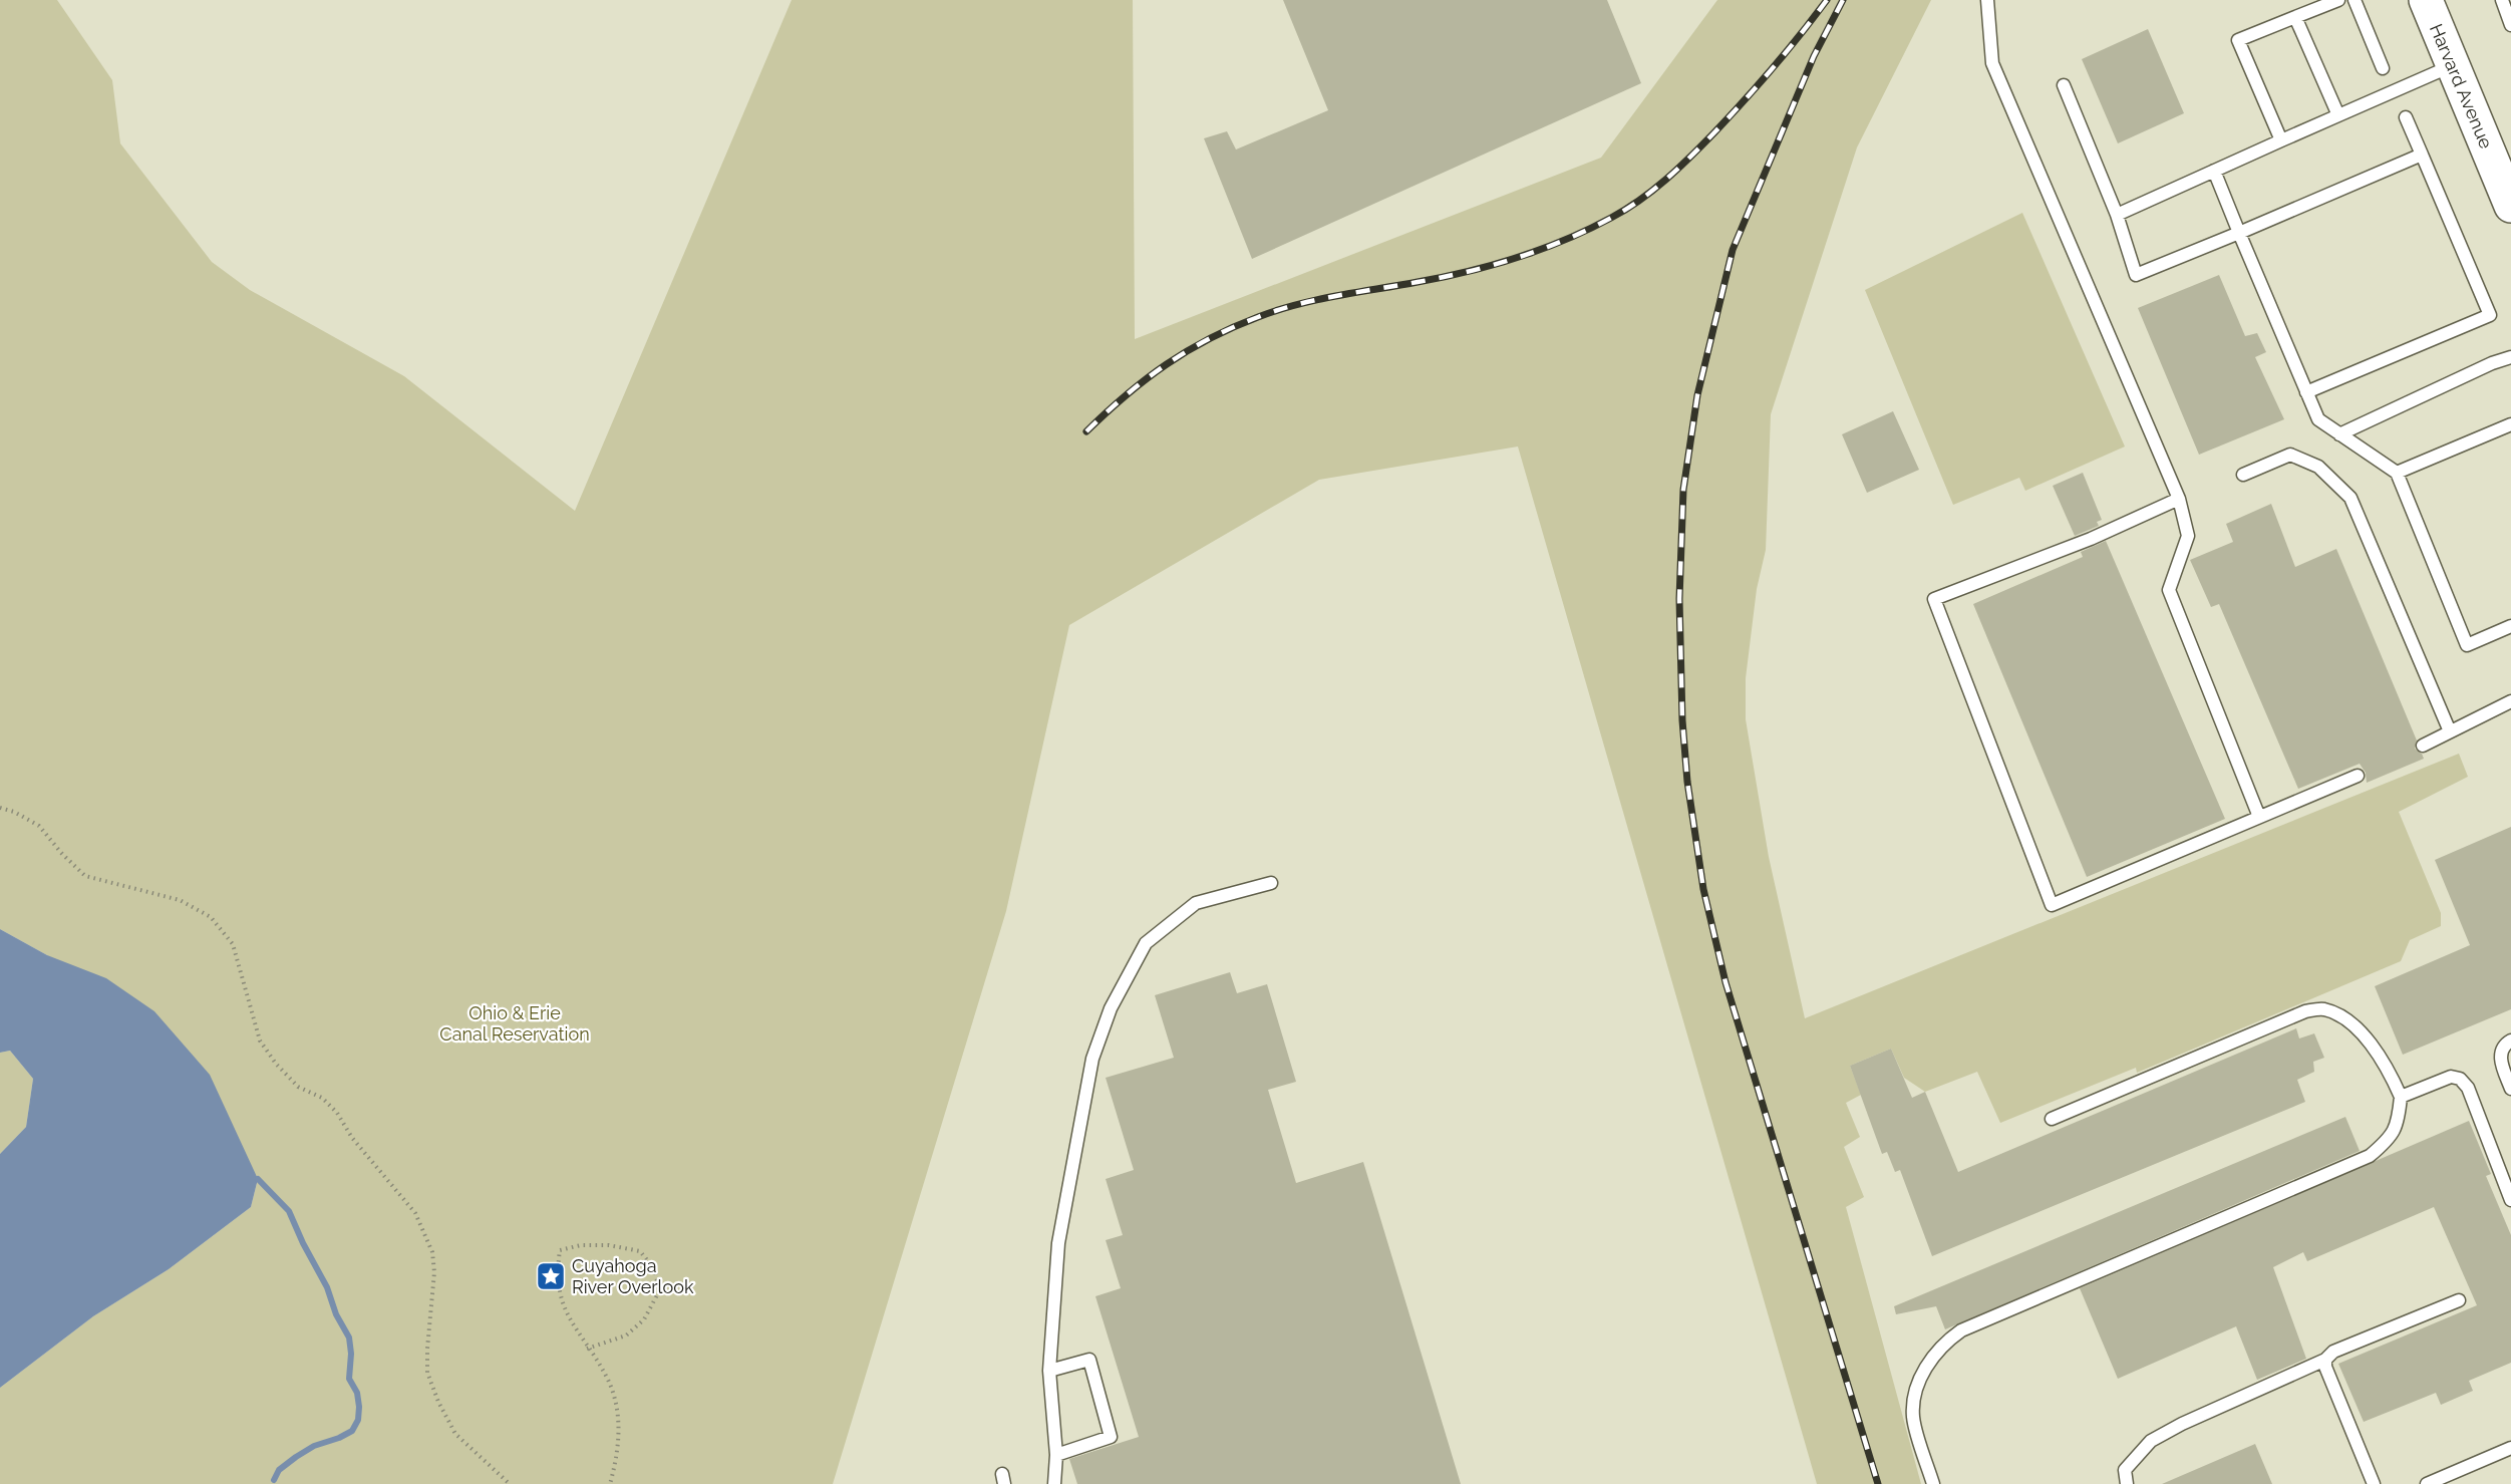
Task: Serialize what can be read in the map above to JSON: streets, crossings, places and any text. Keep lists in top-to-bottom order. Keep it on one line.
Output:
{"streets":{"main road":["Harvard Avenue"]},"parks":["Ohio & Erie Canal Reservation"],"places":{"place":["Cuyahoga River Overlook"]}}
